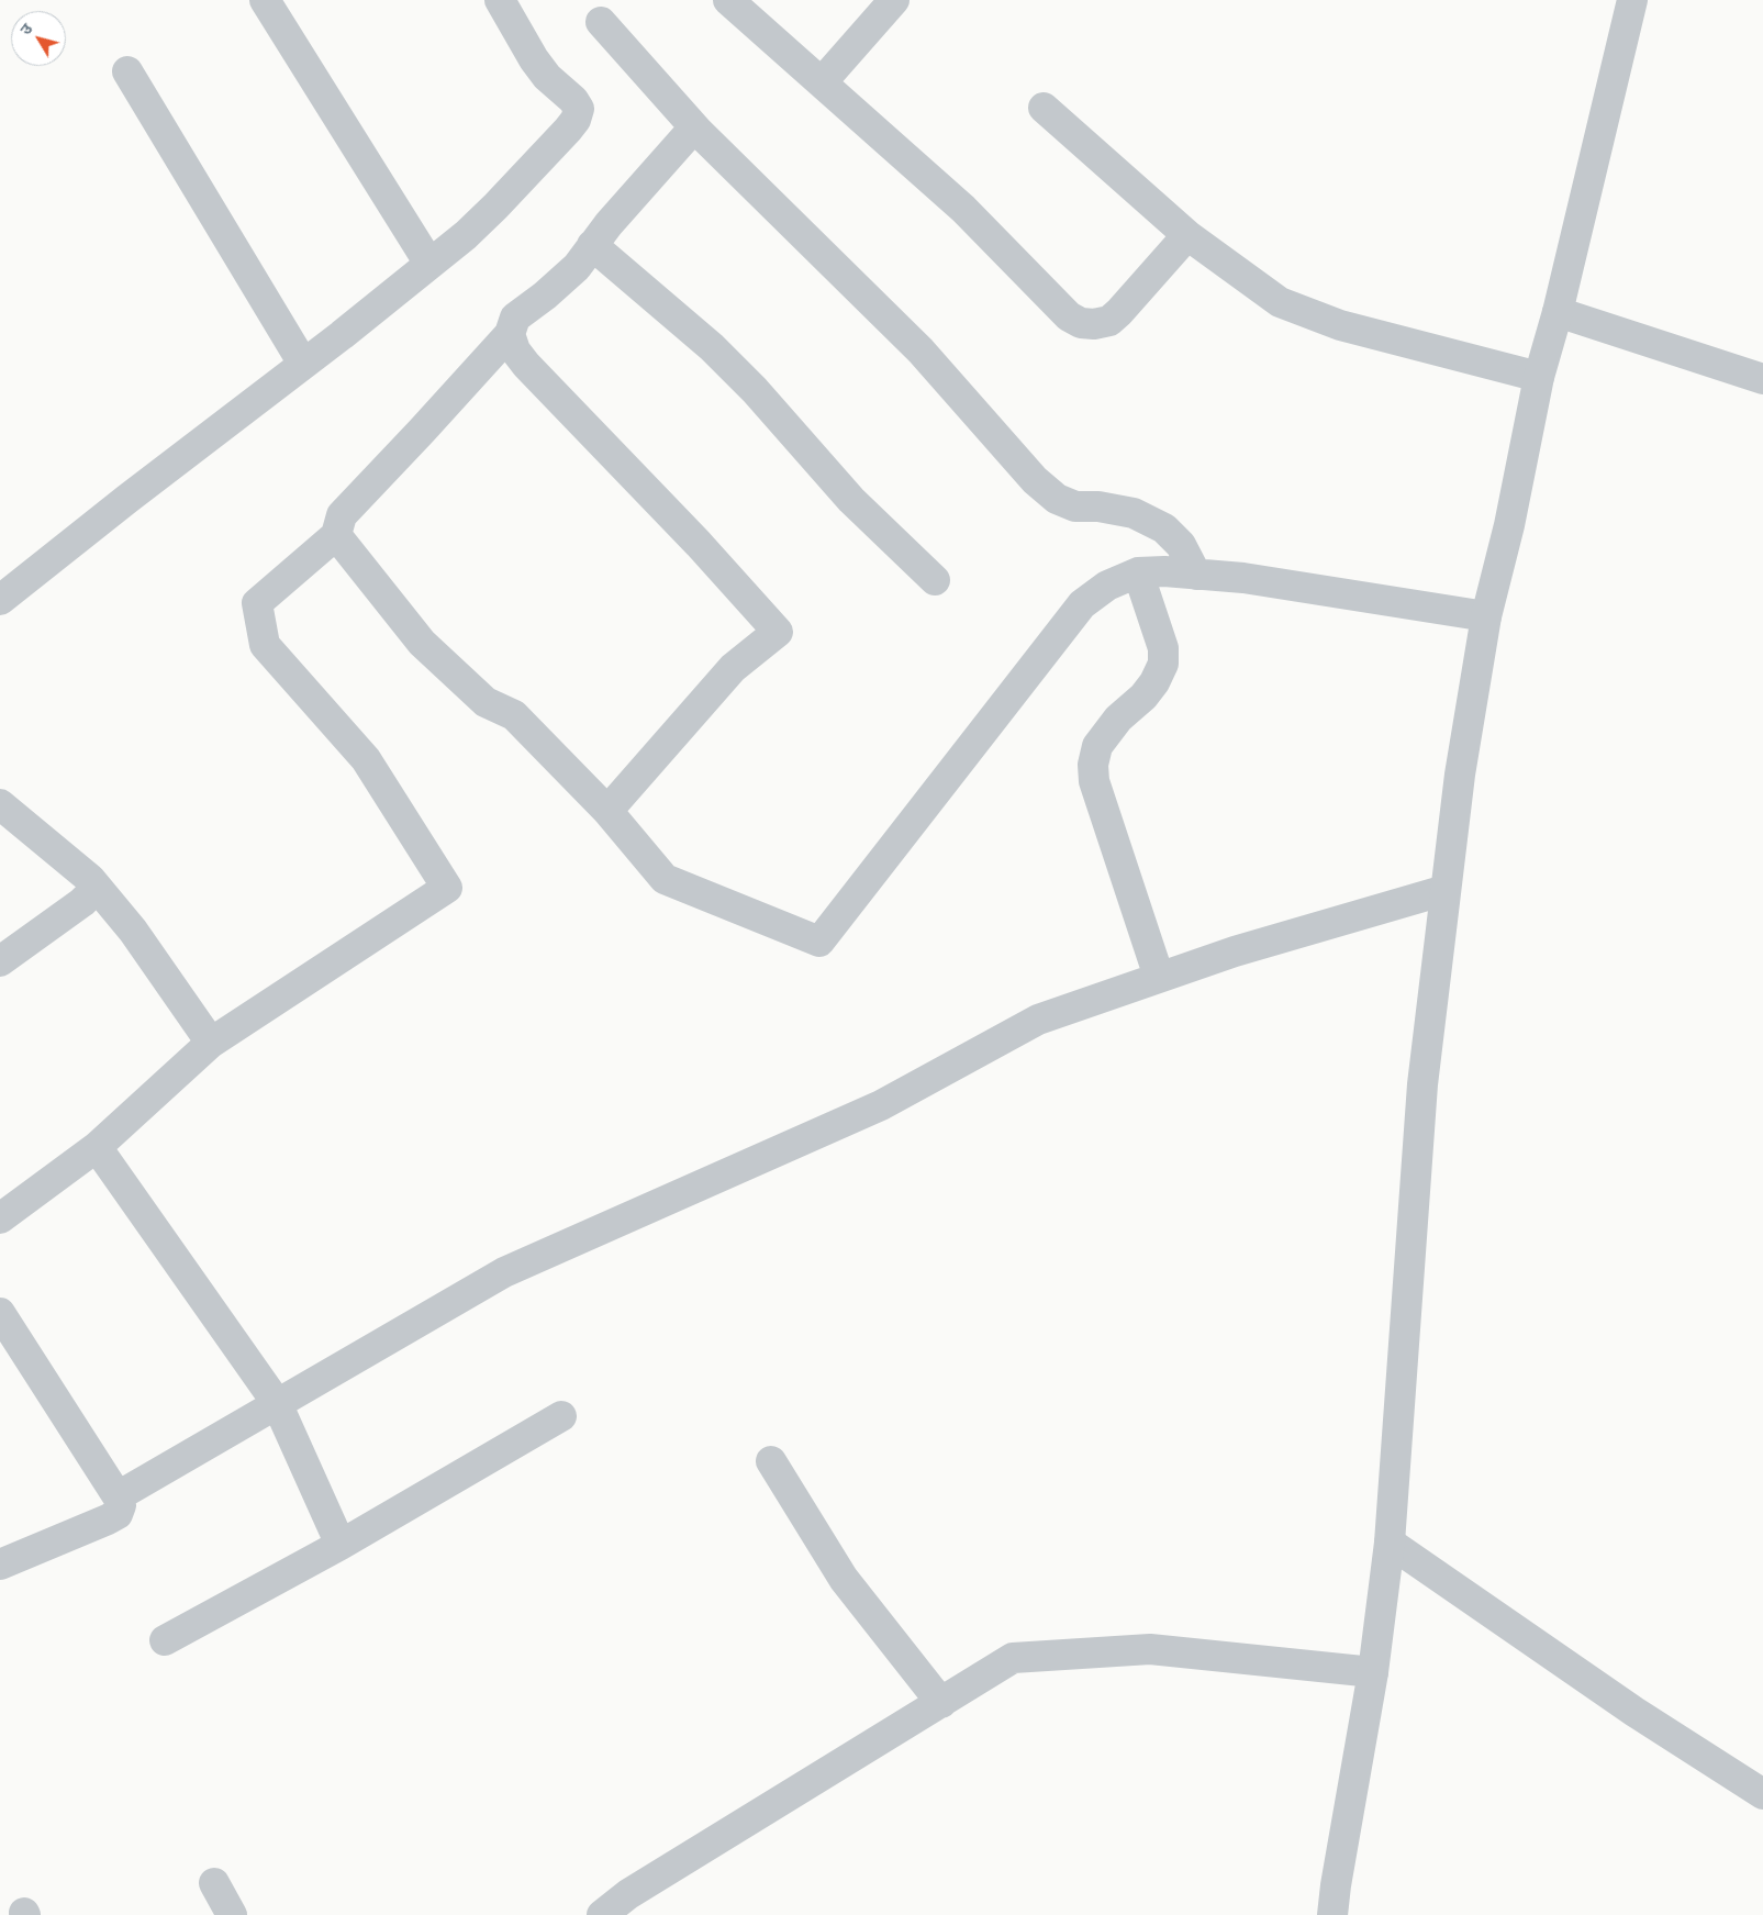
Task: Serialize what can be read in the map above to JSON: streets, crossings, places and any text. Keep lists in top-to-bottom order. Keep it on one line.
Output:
{"north":"top left"}
